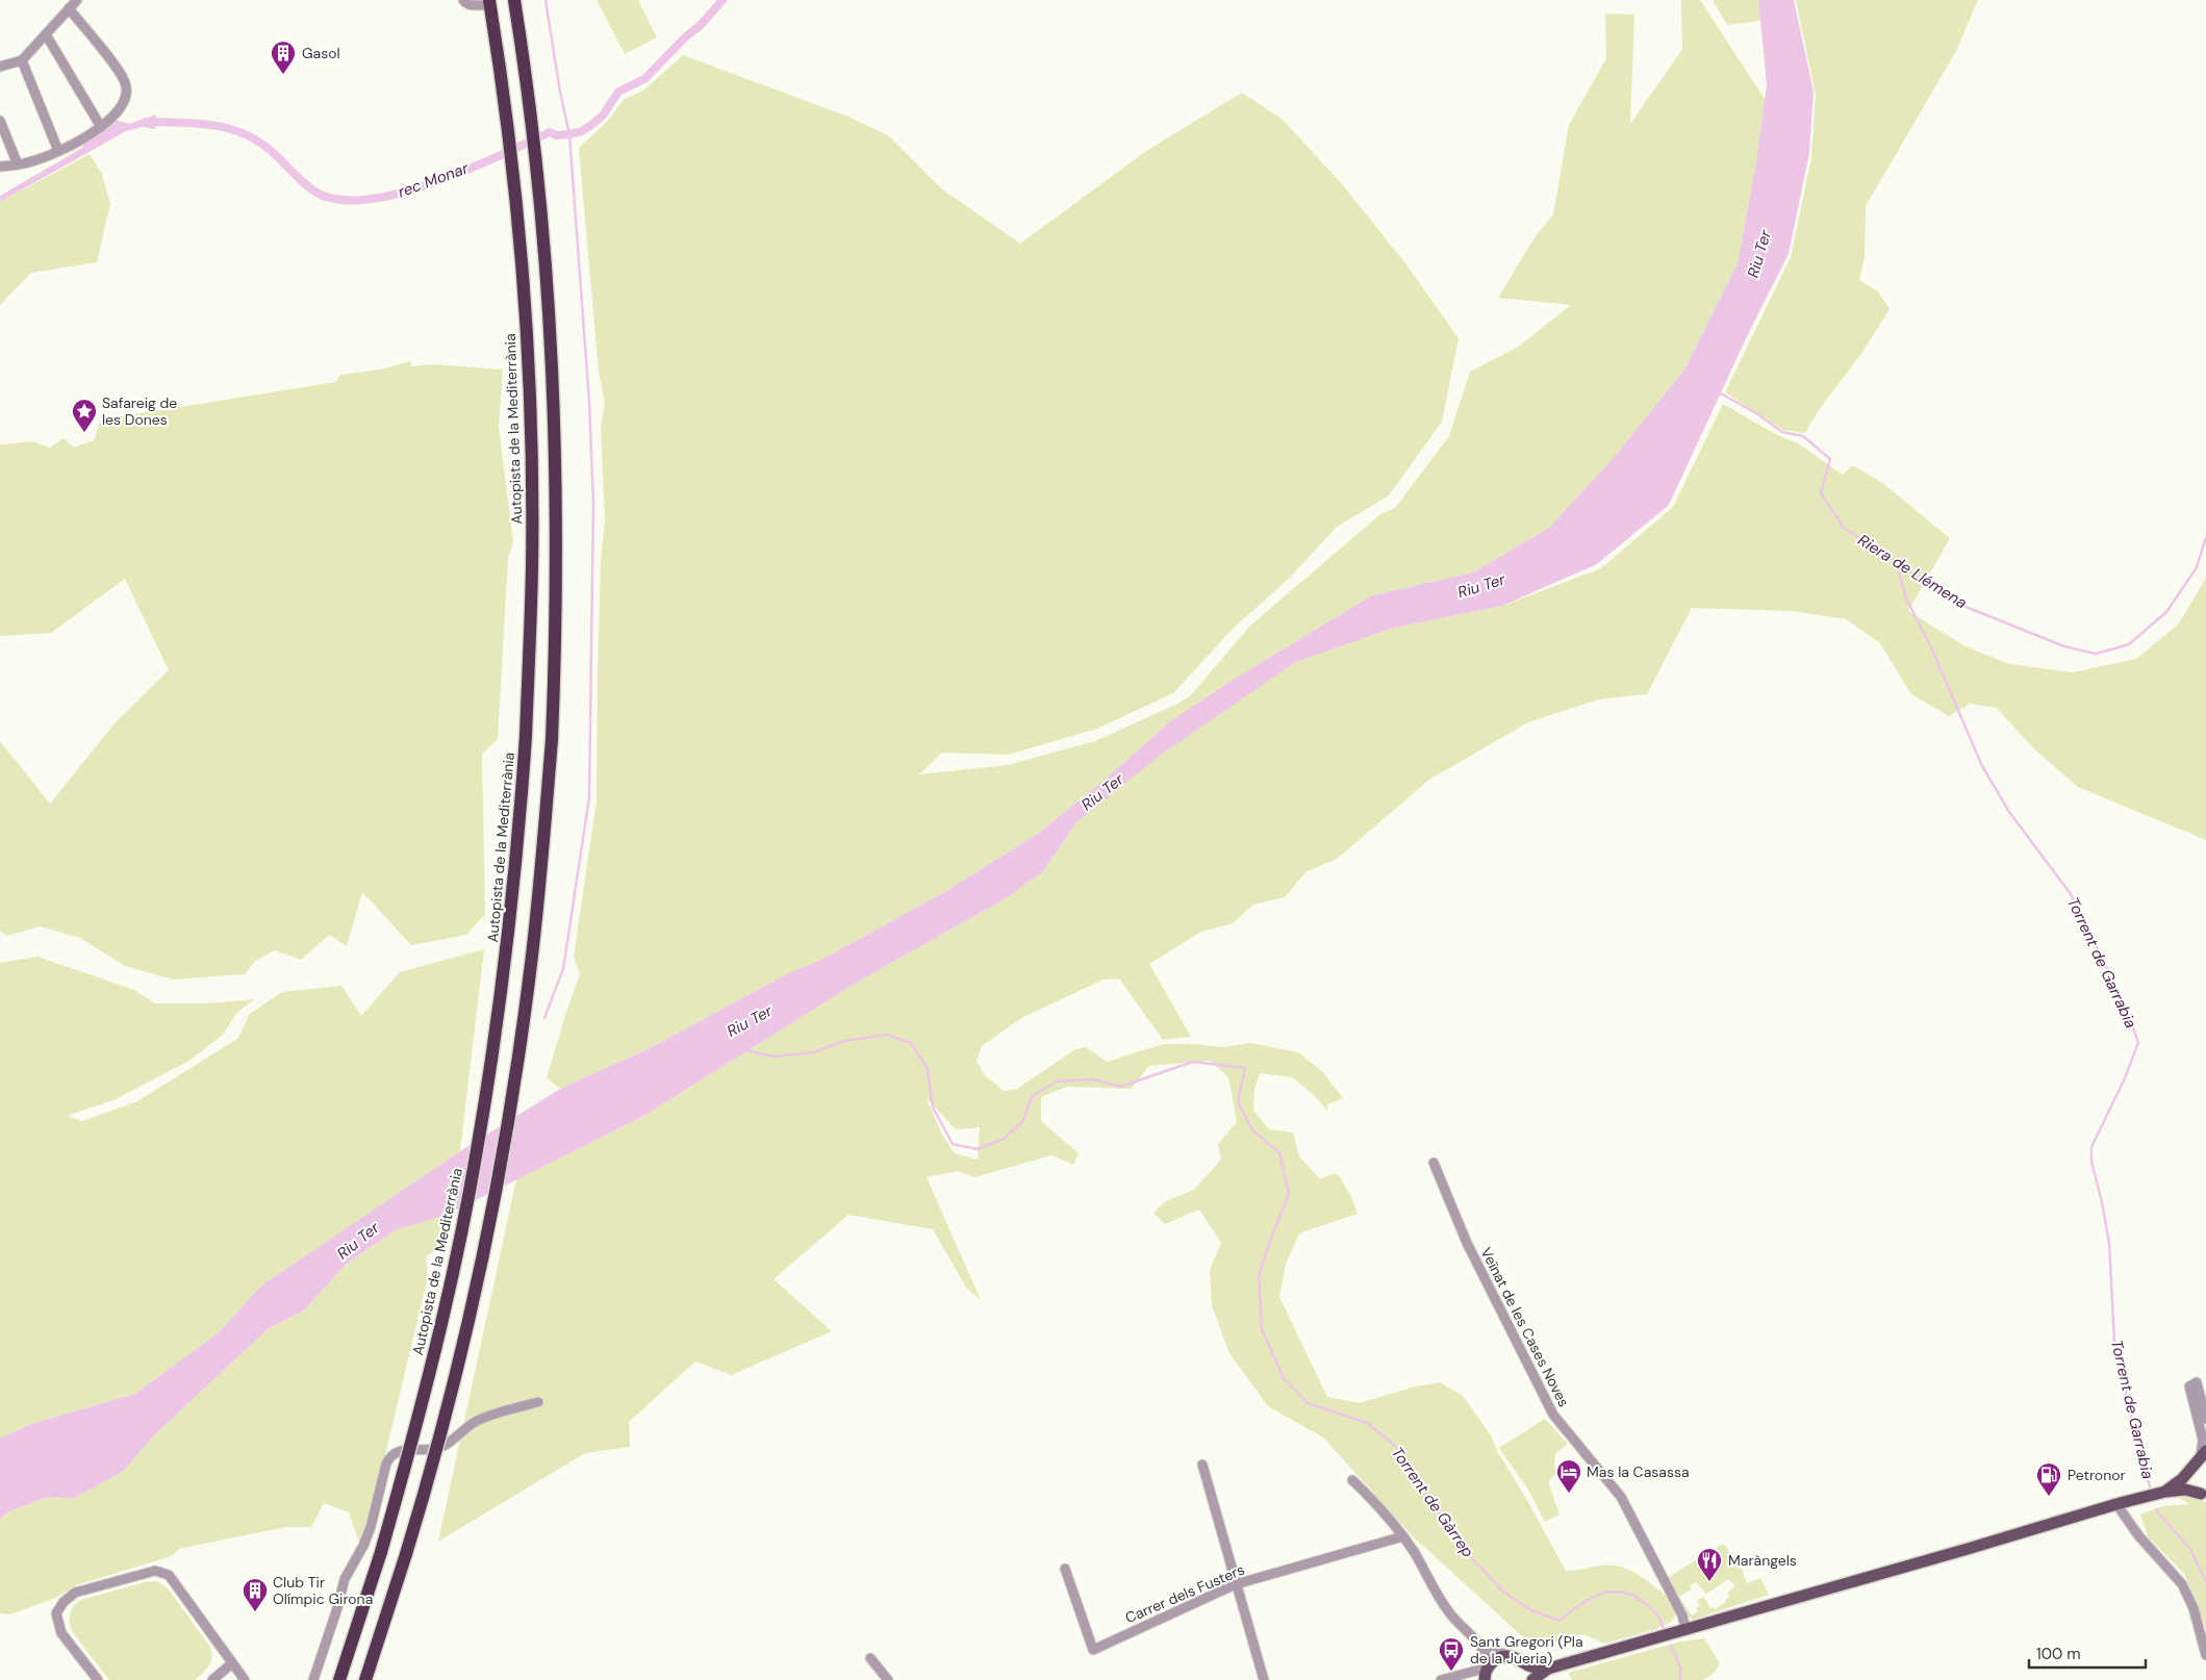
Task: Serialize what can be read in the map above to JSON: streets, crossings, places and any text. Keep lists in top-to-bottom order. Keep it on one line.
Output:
{"streets":{"highway":["Autopista de la Mediterrània"],"street":["Veïnat de les Cases Noves","Carrer dels Fusters"]},"water":["rec Monar","Riu Ter","Riera de Llémena","Torrent de Garrabia","Torrent de Gàrrep"],"places":{"building":["Gasol","Club Tir Olímpic Girona"],"place":["Safareig de les Dones"],"hotel":["Mas la Casassa"],"fuel station":["Petronor"],"restaurant":["Maràngels"],"bus stop":["Sant Gregori (Pla de la Jueria)"]},"scale_bar":"100 m"}
